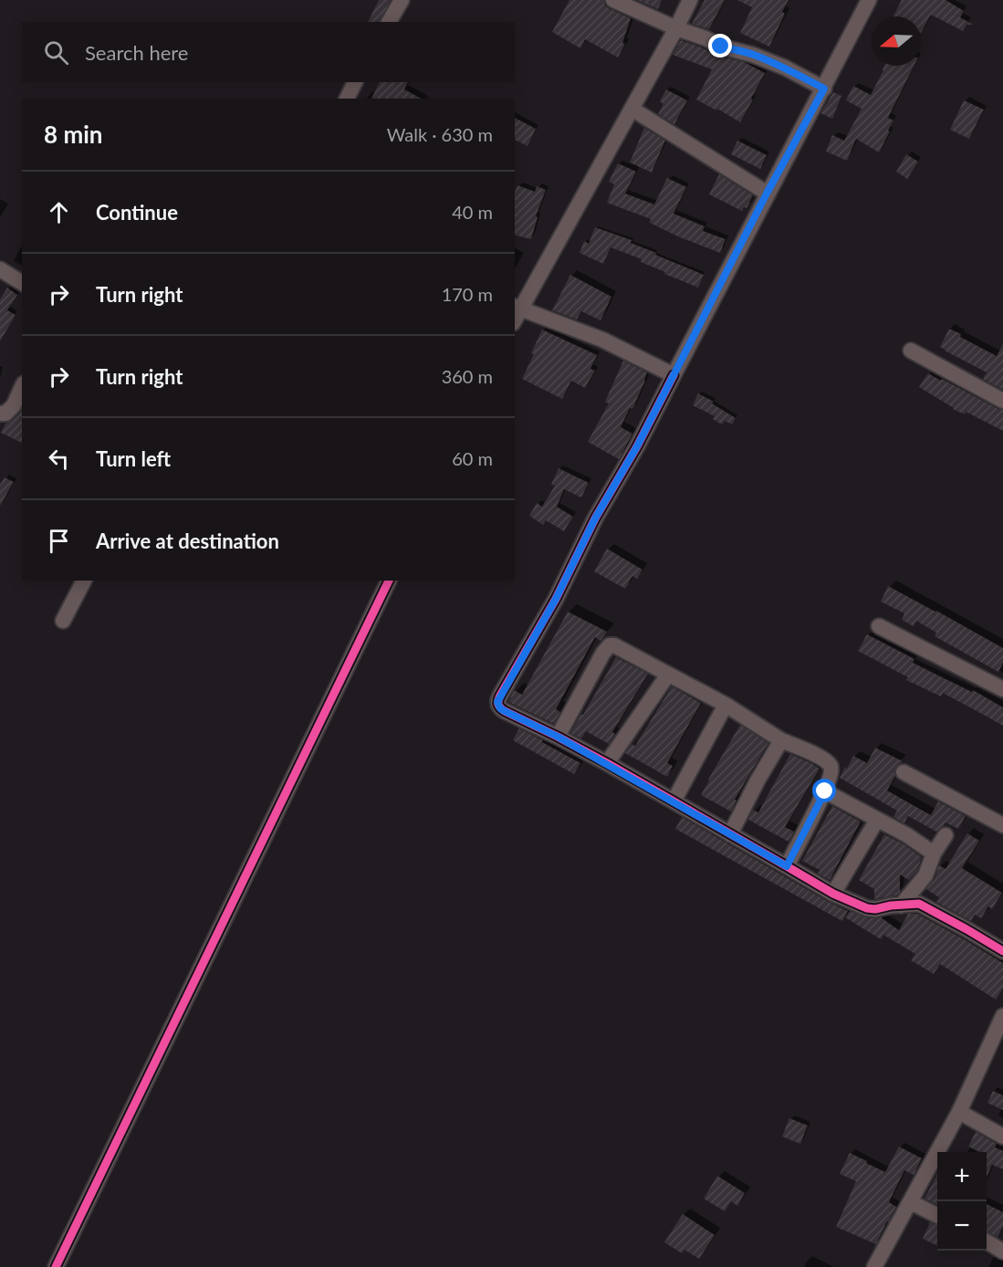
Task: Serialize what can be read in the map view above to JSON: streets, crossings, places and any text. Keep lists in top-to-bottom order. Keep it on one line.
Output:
{"north":"left","page":{"search":"Search here","heading":["8 min","Walk · 630 m"],"list":[["Continue","40 m"],["Turn right","170 m"],["Turn right","360 m"],["Turn left","60 m"],"Arrive at destination"],"map_buttons":["+","−"]}}
